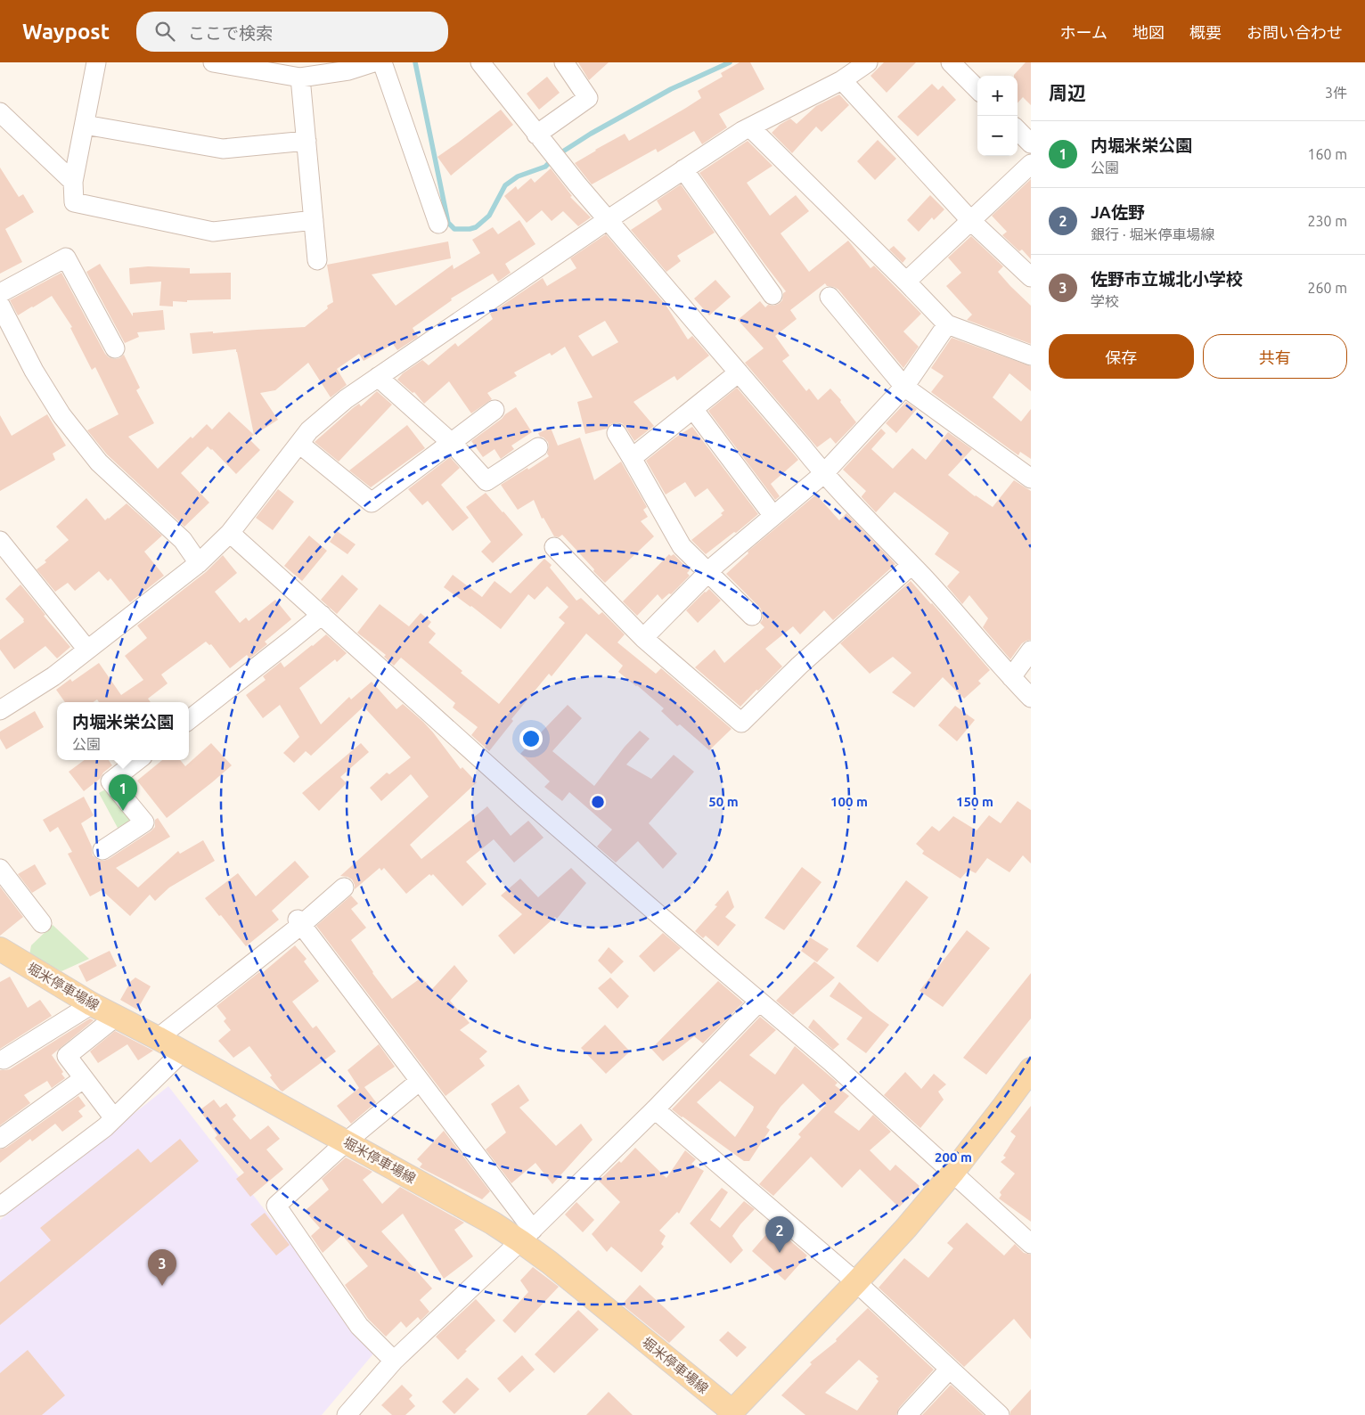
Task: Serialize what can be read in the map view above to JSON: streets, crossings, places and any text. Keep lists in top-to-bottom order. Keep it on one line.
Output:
{"streets":{"main road":["堀米停車場線"]},"page":{"header":"Waypost","search":"ここで検索","nav":["ホーム","地図","概要","お問い合わせ"],"heading":["周辺","3件"],"map_buttons":["+","−"],"list":[{"mark":"1","name":"内堀米栄公園","note":"公園","value":"160 m"},{"mark":"2","name":"JA佐野","note":"銀行 · 堀米停車場線","value":"230 m"},{"mark":"3","name":"佐野市立城北小学校","note":"学校","value":"260 m"}],"buttons":["保存","共有"],"popup":["内堀米栄公園","公園"],"pins":["1","2","3"]},"rings":["50 m","100 m","150 m","200 m"]}
